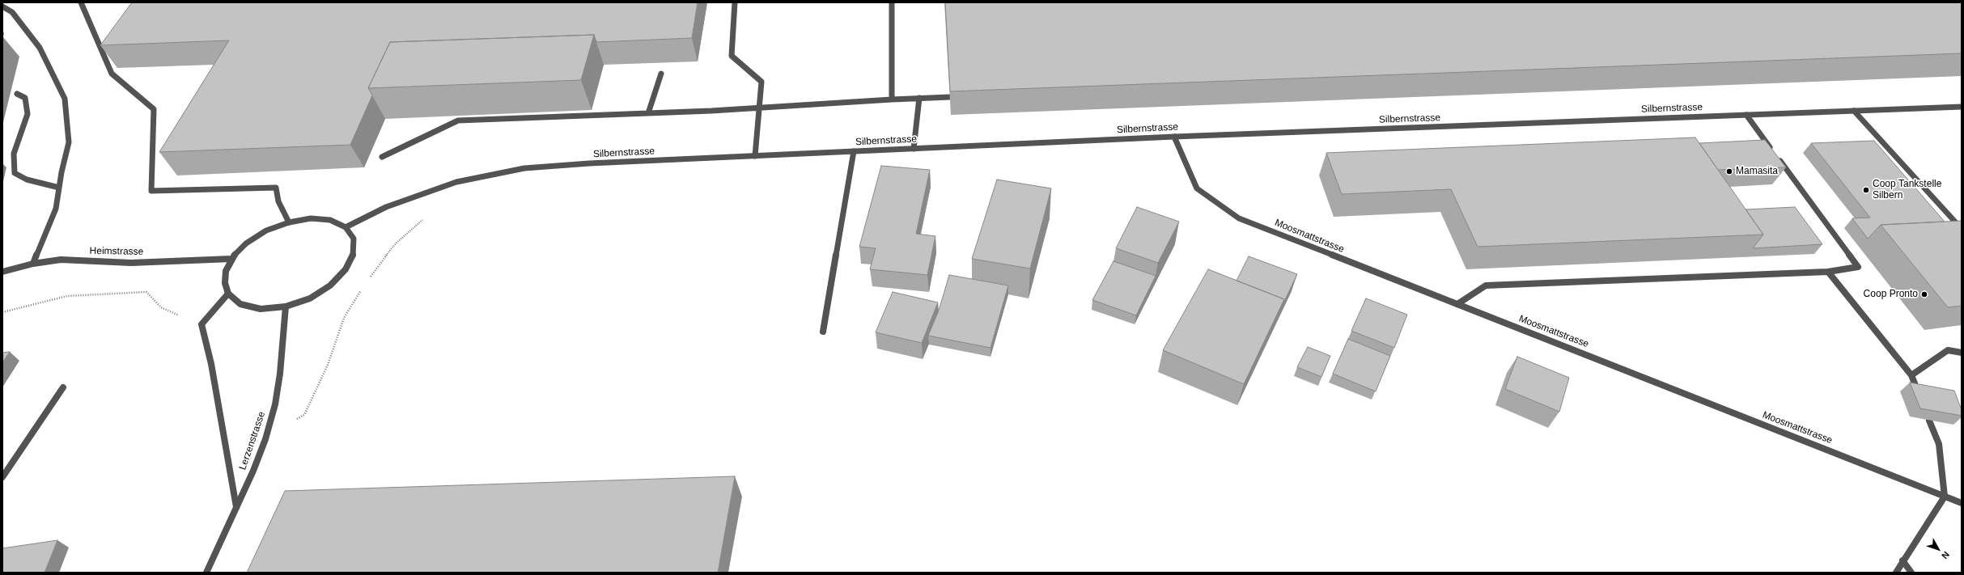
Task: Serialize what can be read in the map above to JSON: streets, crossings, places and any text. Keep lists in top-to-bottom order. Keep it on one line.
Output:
{"streets":{"street":["Silbernstrasse","Moosmattstrasse","Heimstrasse","Lerzenstrasse"]},"crossings":[["Silbernstrasse","Moosmattstrasse"],["Silbernstrasse","Heimstrasse"],["Silbernstrasse","Lerzenstrasse"],["Heimstrasse","Lerzenstrasse"]],"places":["Mamasita","Coop Tankstelle Silbern","Coop Pronto"],"north":"bottom right"}
